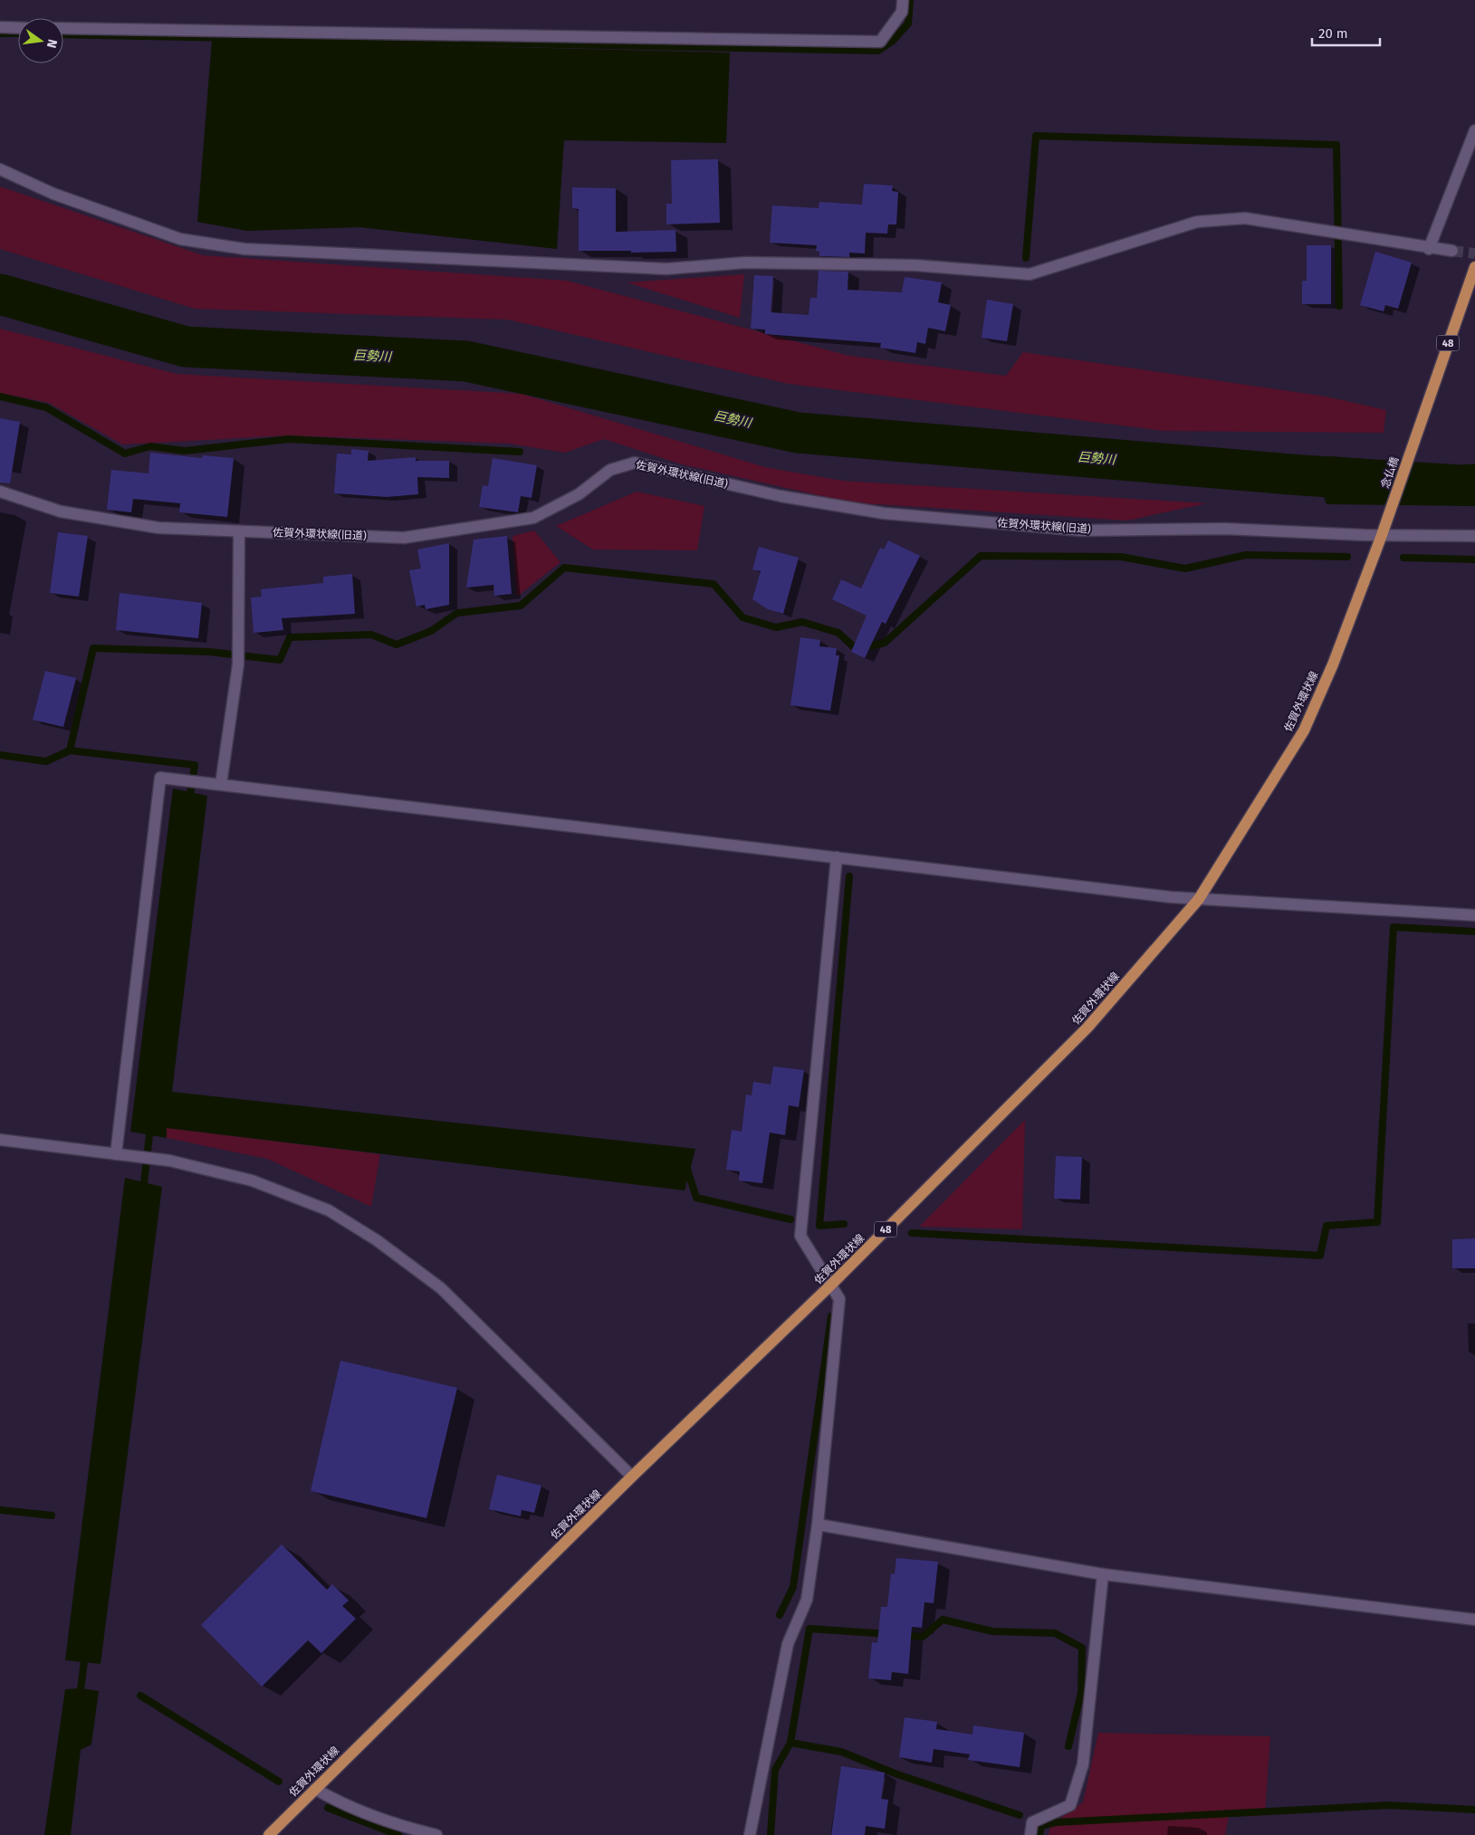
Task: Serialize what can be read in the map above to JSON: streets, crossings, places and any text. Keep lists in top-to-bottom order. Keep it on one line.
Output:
{"streets":{"main road":["48","念仏橋","佐賀外環状線"],"street":["佐賀外環状線(旧道)"]},"crossings":[["念仏橋","佐賀外環状線(旧道)"],["念仏橋","佐賀外環状線"],["佐賀外環状線(旧道)","佐賀外環状線"]],"water":["巨勢川"],"scale_bar":"20 m","north":"right"}
